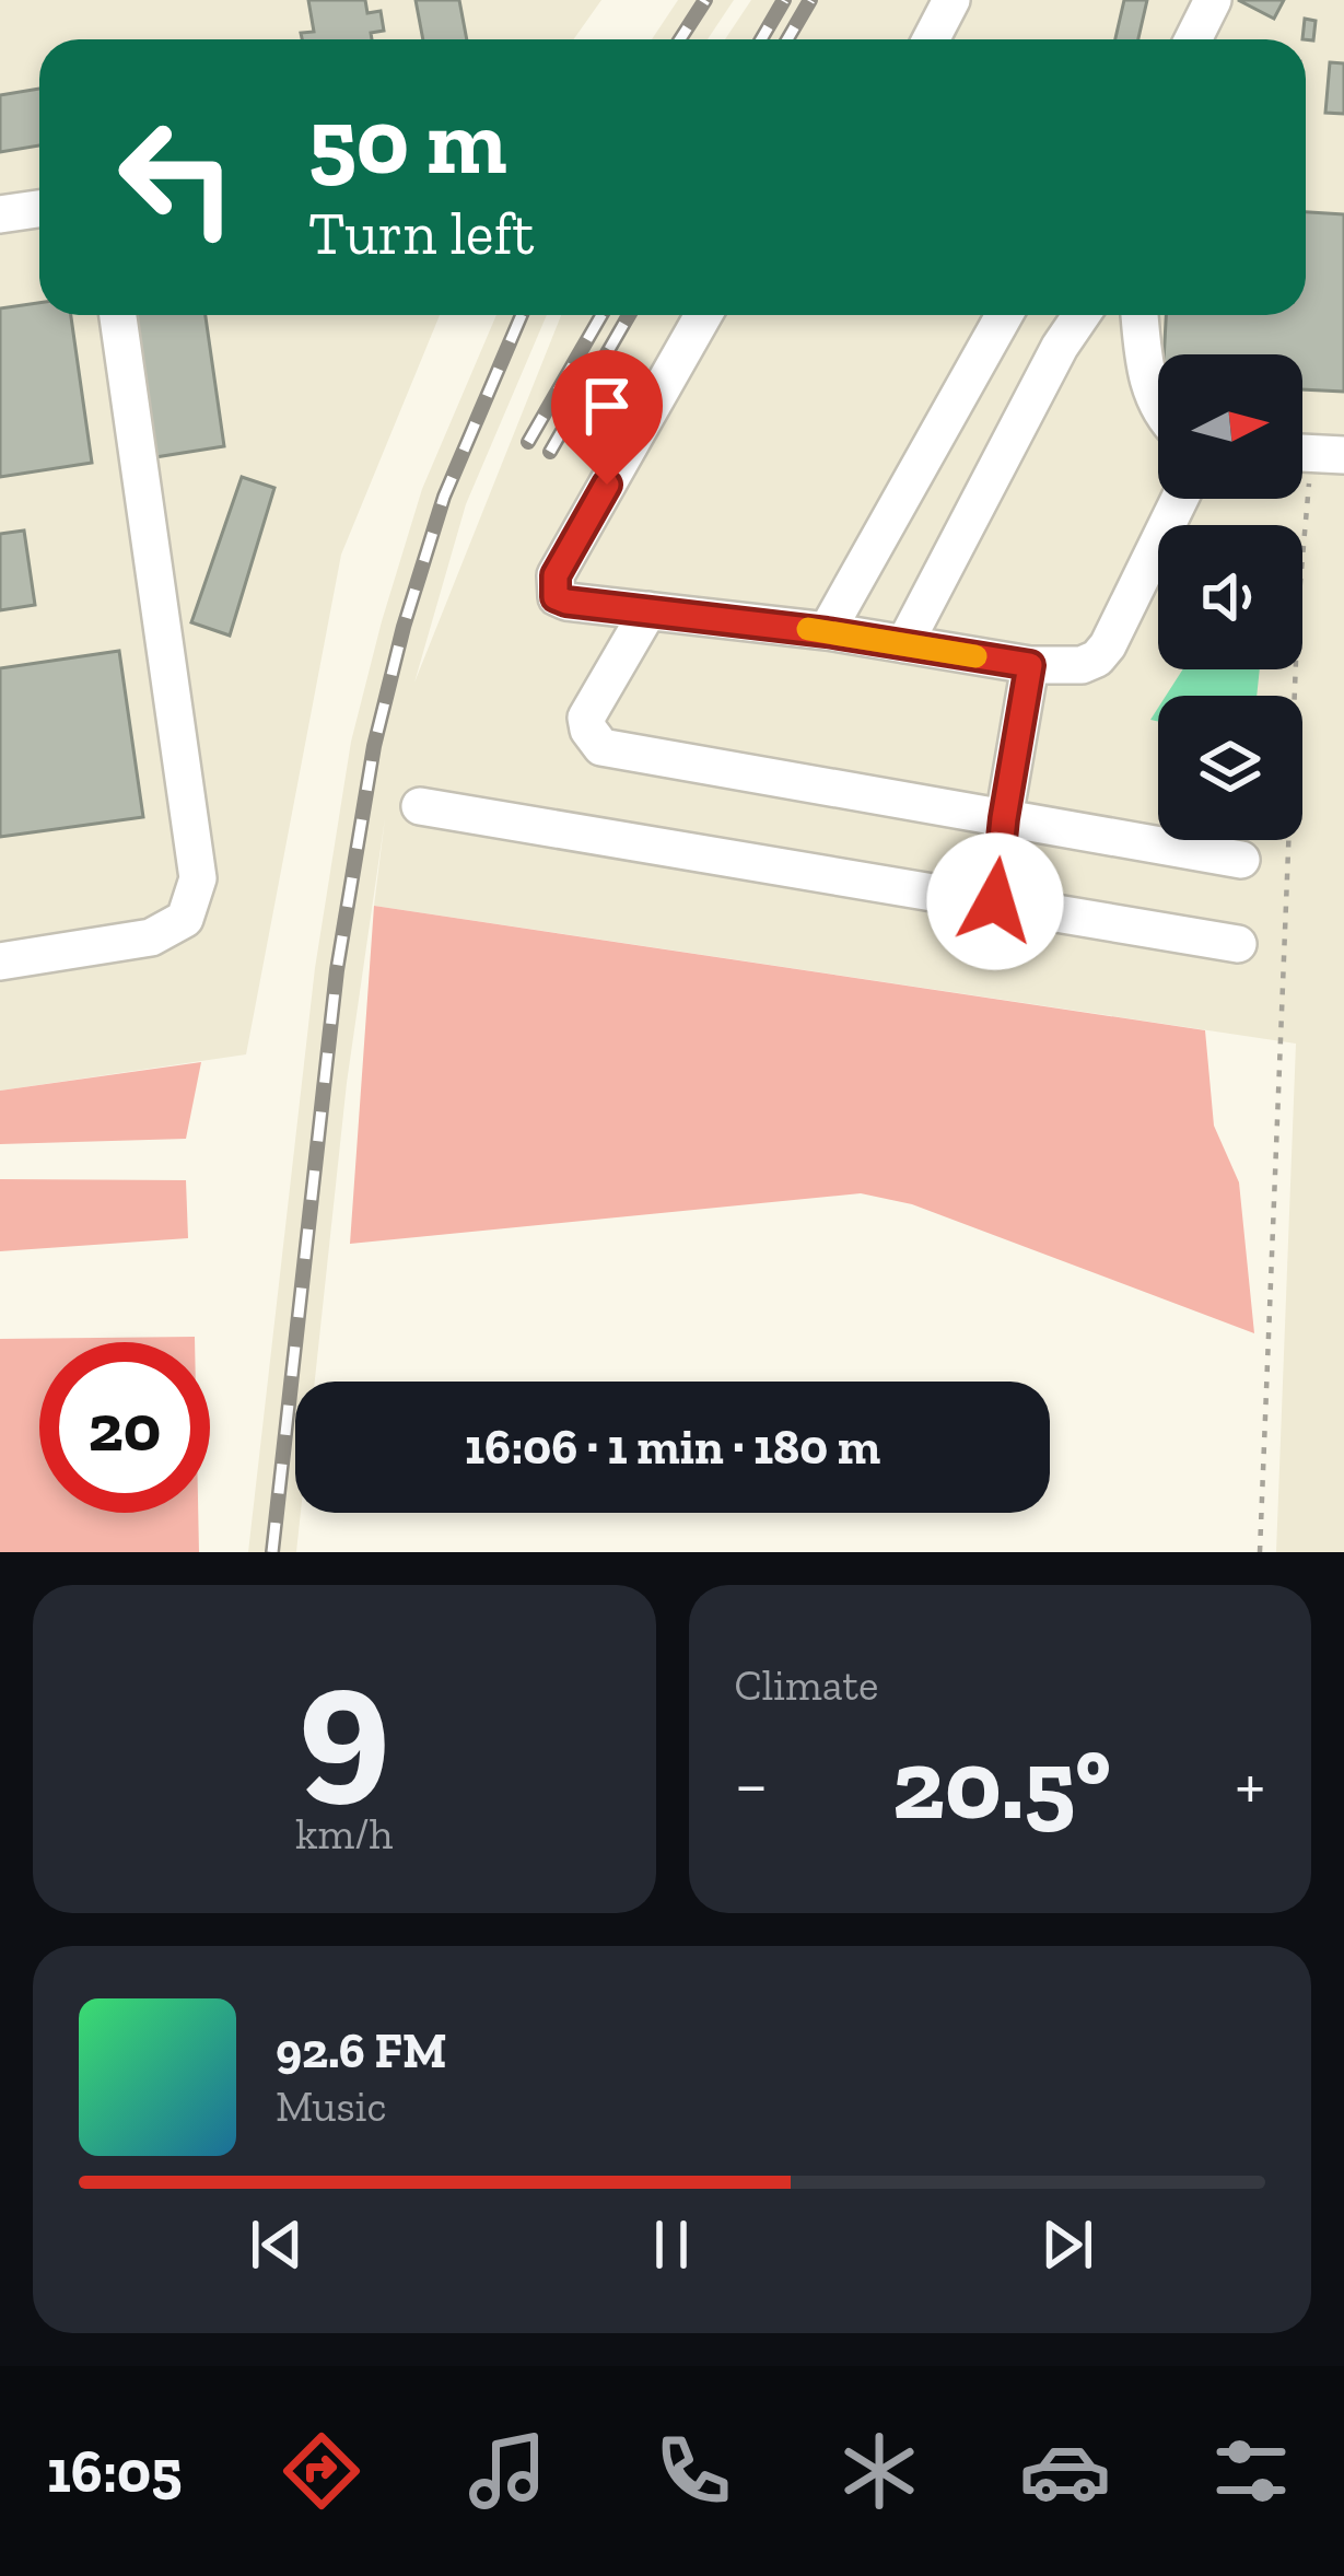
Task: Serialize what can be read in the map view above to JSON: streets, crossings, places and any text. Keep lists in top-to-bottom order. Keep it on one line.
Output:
{"north":"right","page":{"turn":["50 m","Turn left"],"limit":"20","trip":"16:06 · 1 min · 180 m","tile":[["9","km/h"],"Climate"],"heat":["−","20.5°","+"],"song":["92.6 FM","Music"],"tabs":"16:05"}}
